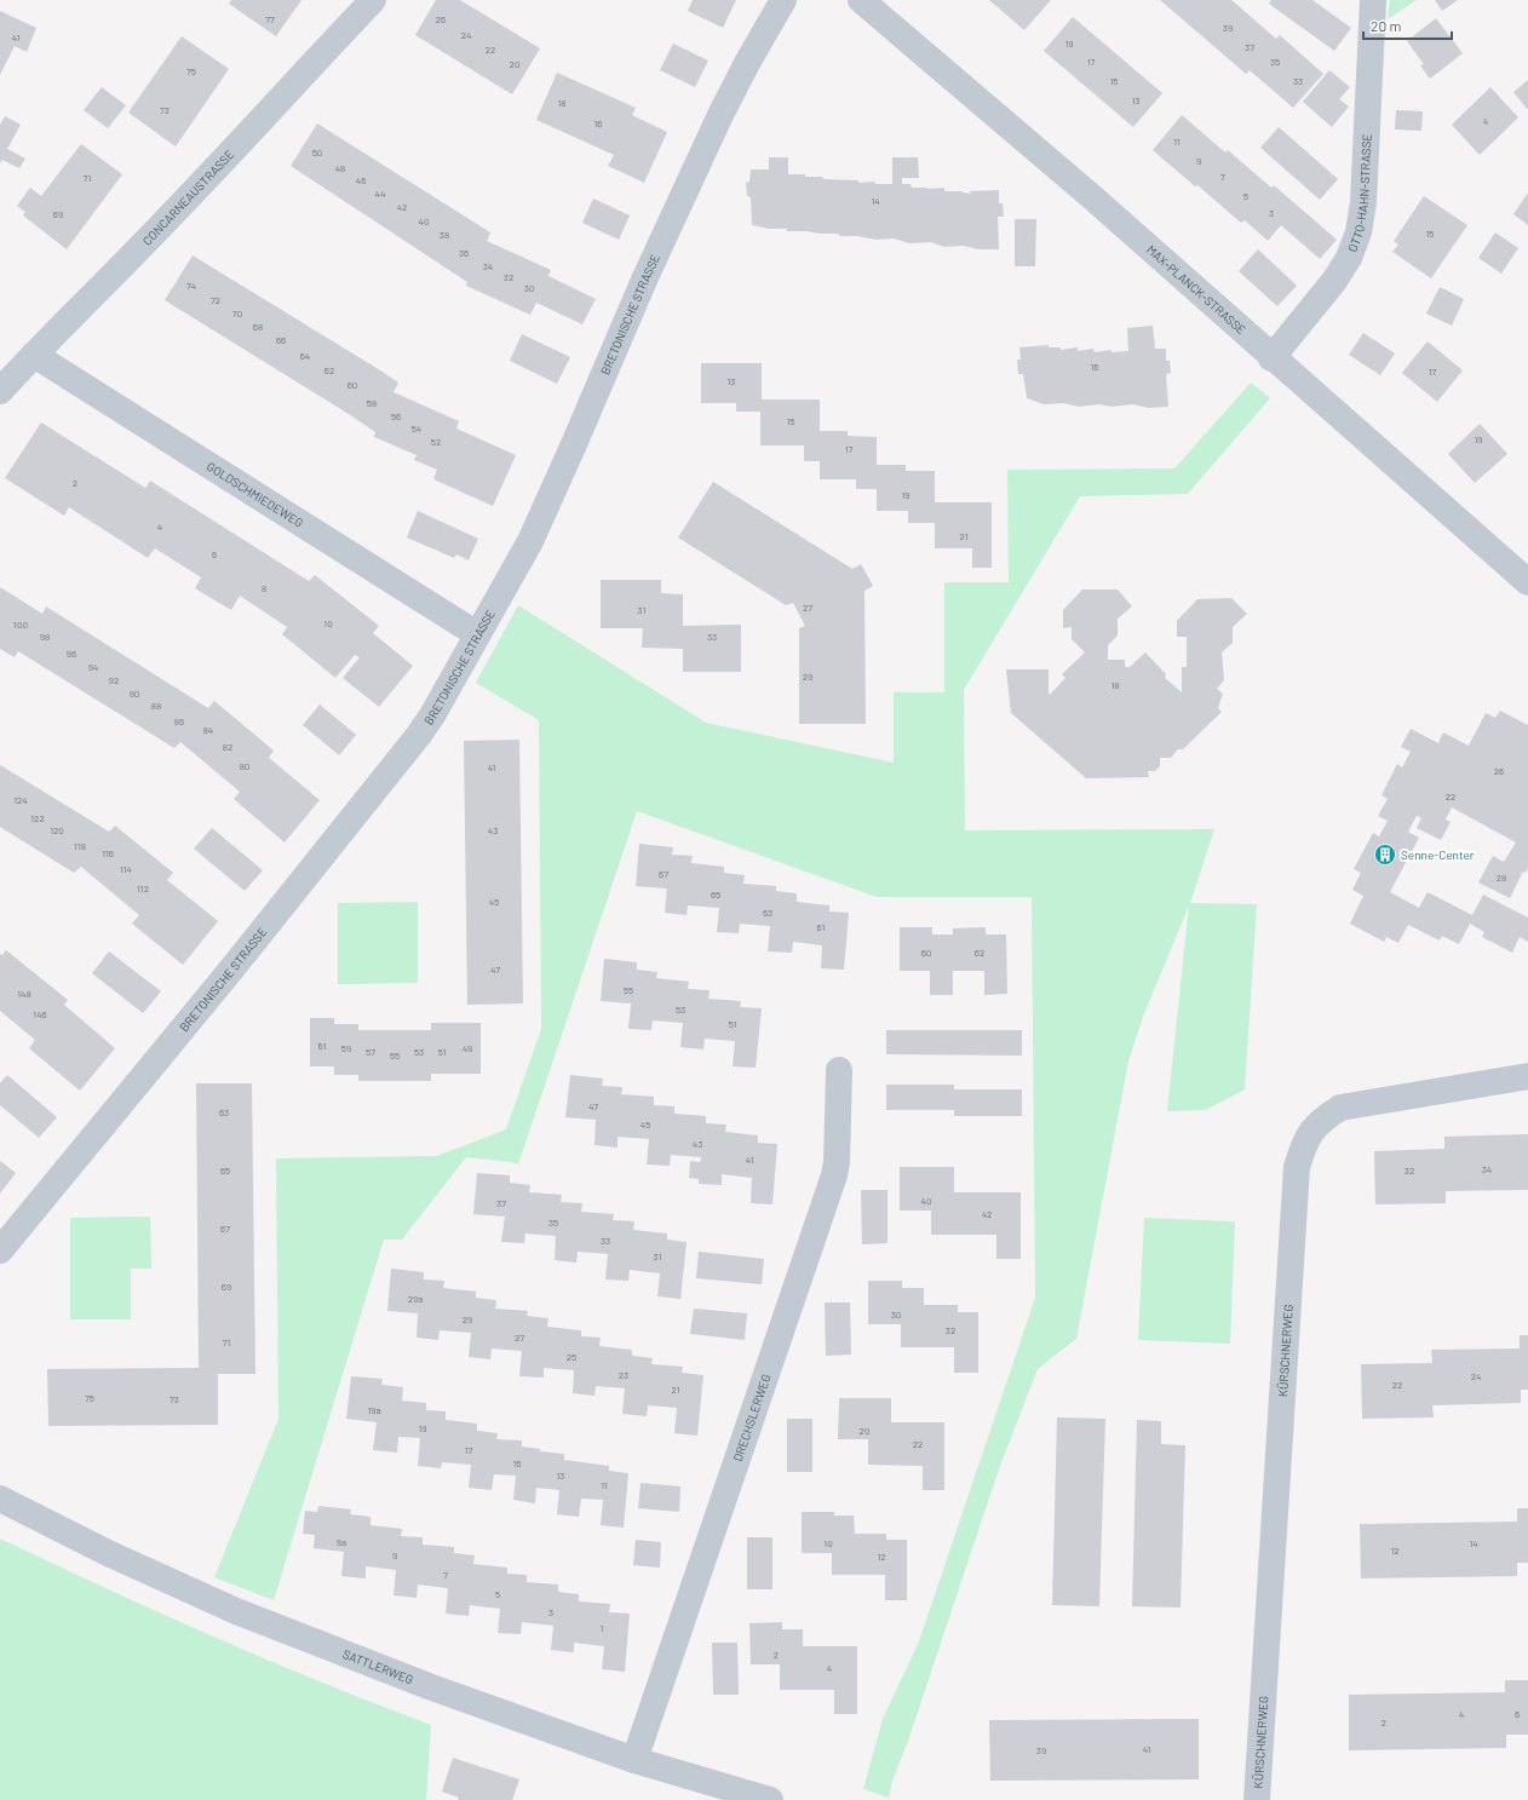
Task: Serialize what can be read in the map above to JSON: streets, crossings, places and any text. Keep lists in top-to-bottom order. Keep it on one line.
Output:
{"streets":{"street":["OTTO-HAHN-STRASSE","CONCARNEAUSTRASSE","MAX-PLANCK-STRASSE","BRETONISCHE STRASSE","GOLDSCHMIEDEWEG","KÜRSCHNERWEG","DRECHSLERWEG","SATTLERWEG"]},"crossings":[["OTTO-HAHN-STRASSE","MAX-PLANCK-STRASSE"],["CONCARNEAUSTRASSE","GOLDSCHMIEDEWEG"],["BRETONISCHE STRASSE","GOLDSCHMIEDEWEG"],["DRECHSLERWEG","SATTLERWEG"]],"places":{"building":["Senne-Center"]},"house_numbers":["77","26","39","24","41","19","37","22","17","35","20","75","15","33","13","18","73","4","16","11","50","9","48","7","71","46","44","5","14","42","3","69","40","15","38","36","34","32","74","30","72","70","68","66","64","16","62","17","13","60","58","56","15","54","19","52","17","2","19","4","21","6","8","27","31","10","100","98","33","96","94","29","92","18","90","88","86","84","82","80","41","26","22","124","122","120","43","118","116","114","67","28","112","65","45","63","61","60","62","47","55","148","53","146","51","61","59","49","57","53","51","55","47","63","45","43","41","34","65","32","40","37","42","35","67","33","31","69","29a","30","29","32","27","71","25","23","24","22","21","75","73","19a","19","20","22","17","15","13","11","9a","10","14","12","9","12","7","5","3","1","2","4","4","6","2","41","39"],"scale_bar":"20 m"}
